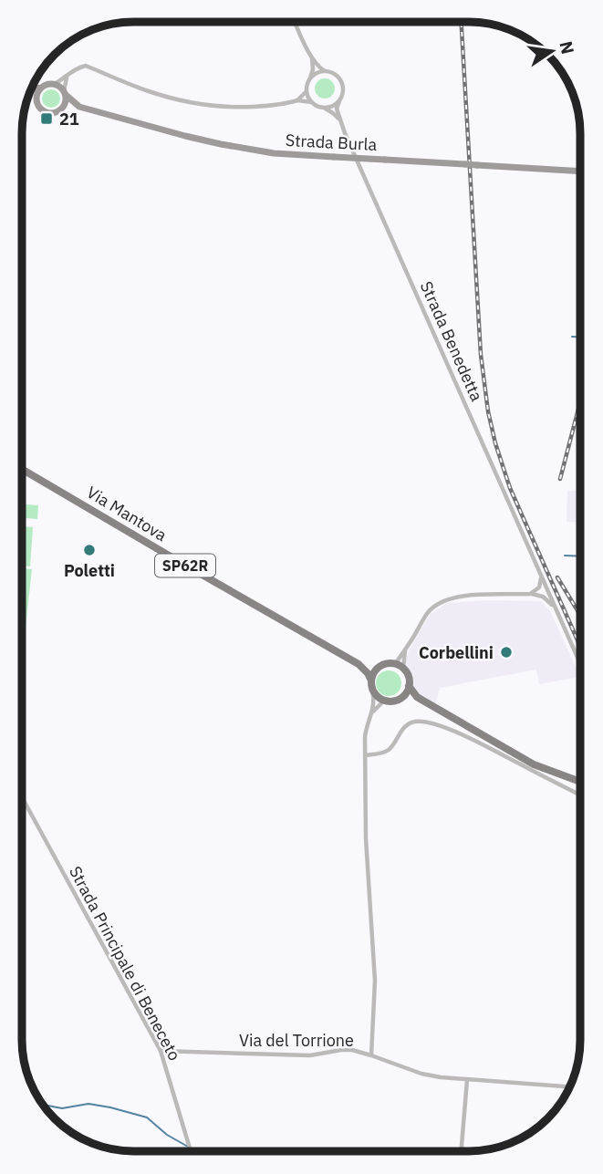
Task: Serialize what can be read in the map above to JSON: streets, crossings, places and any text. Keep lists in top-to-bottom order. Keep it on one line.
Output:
{"streets":{"main road":["Strada Burla","Via Mantova","SP62R"],"street":["Strada Benedetta","Strada Principale di Beneceto","Via del Torrione"]},"crossings":[["Strada Principale di Beneceto","Via del Torrione"]],"places":{"transit":["21"],"other":["Poletti","Corbellini"]},"north":"right"}
